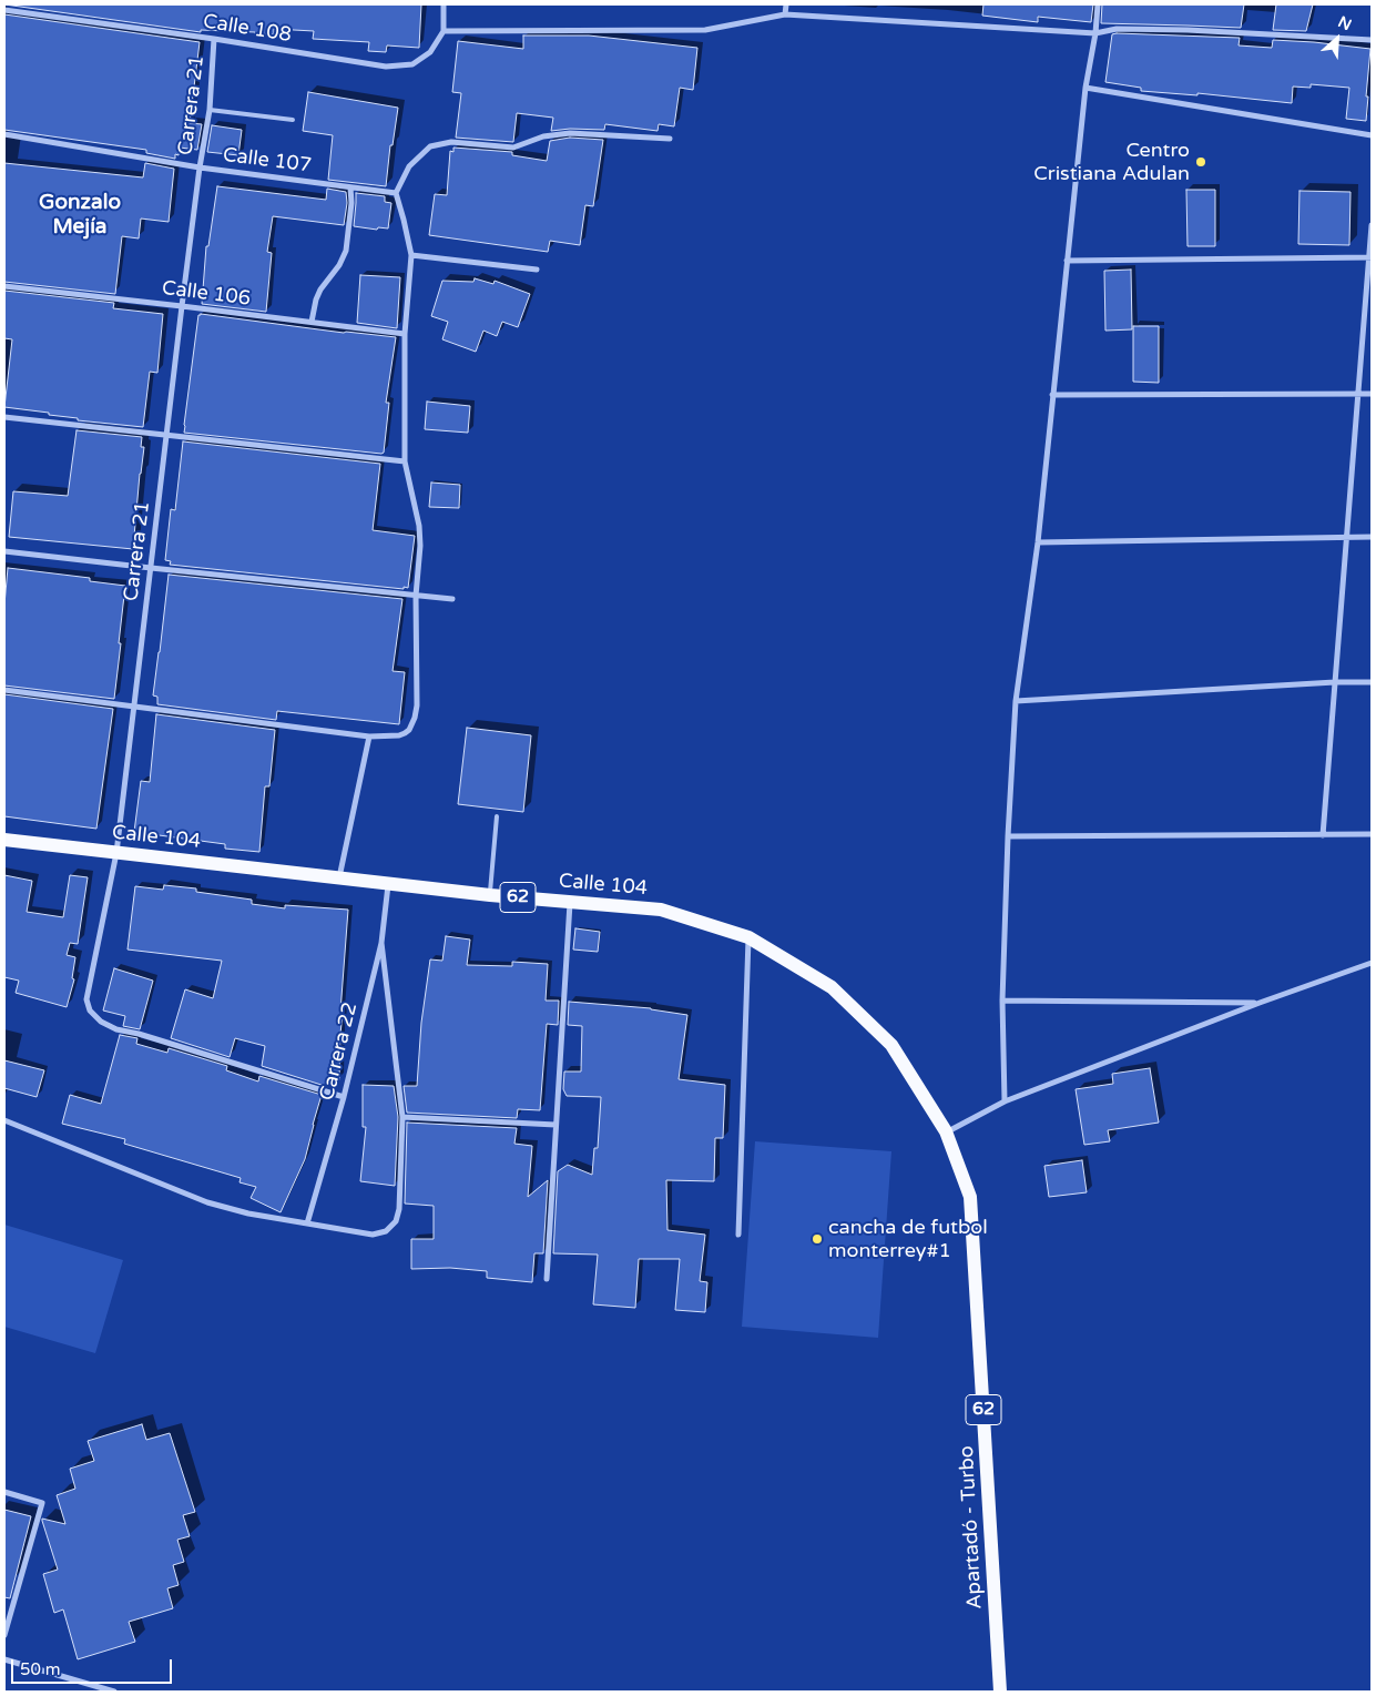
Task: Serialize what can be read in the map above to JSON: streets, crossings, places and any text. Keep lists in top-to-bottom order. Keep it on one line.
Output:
{"streets":{"main road":["Calle 104","62","Apartadó - Turbo"],"street":["Calle 108","Carrera 21","Calle 107","Calle 106","Carrera 22"]},"crossings":[["Calle 108","Carrera 21"],["Carrera 21","Calle 107"],["Carrera 21","Calle 106"],["Carrera 21","Calle 104"],["Carrera 21","Carrera 22"],["Calle 104","Carrera 22"],["Calle 104","Apartadó - Turbo"]],"districts":["Gonzalo Mejía"],"places":["Centro Cristiana Adulan","cancha de futbol monterrey#1"],"scale_bar":"50 m","north":"top right"}
